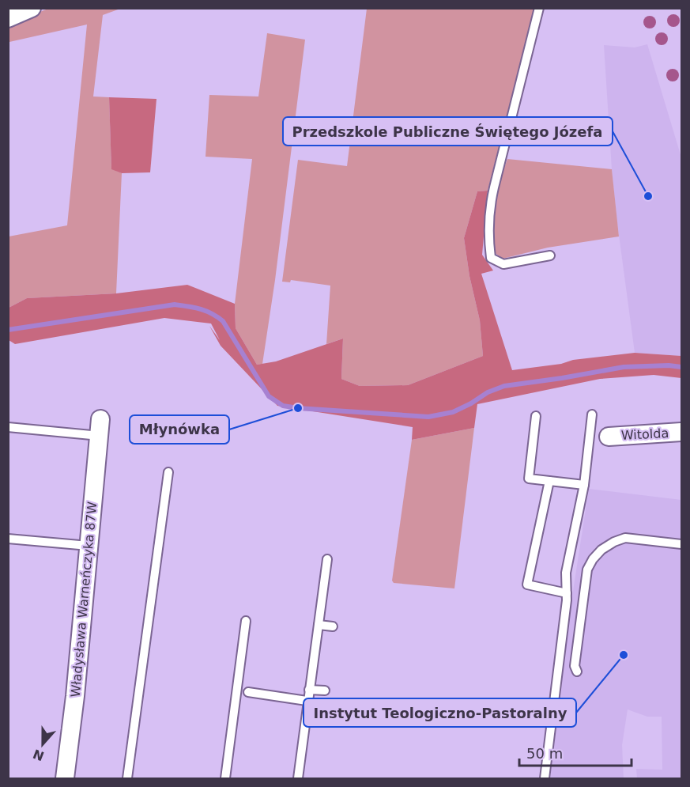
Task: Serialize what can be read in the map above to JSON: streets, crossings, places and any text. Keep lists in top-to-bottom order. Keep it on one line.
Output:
{"streets":{"street":["Witolda","Władysława Warneńczyka 87W"]},"places":["Przedszkole Publiczne Świętego Józefa","Młynówka","Instytut Teologiczno-Pastoralny"],"scale_bar":"50 m","north":"bottom"}
